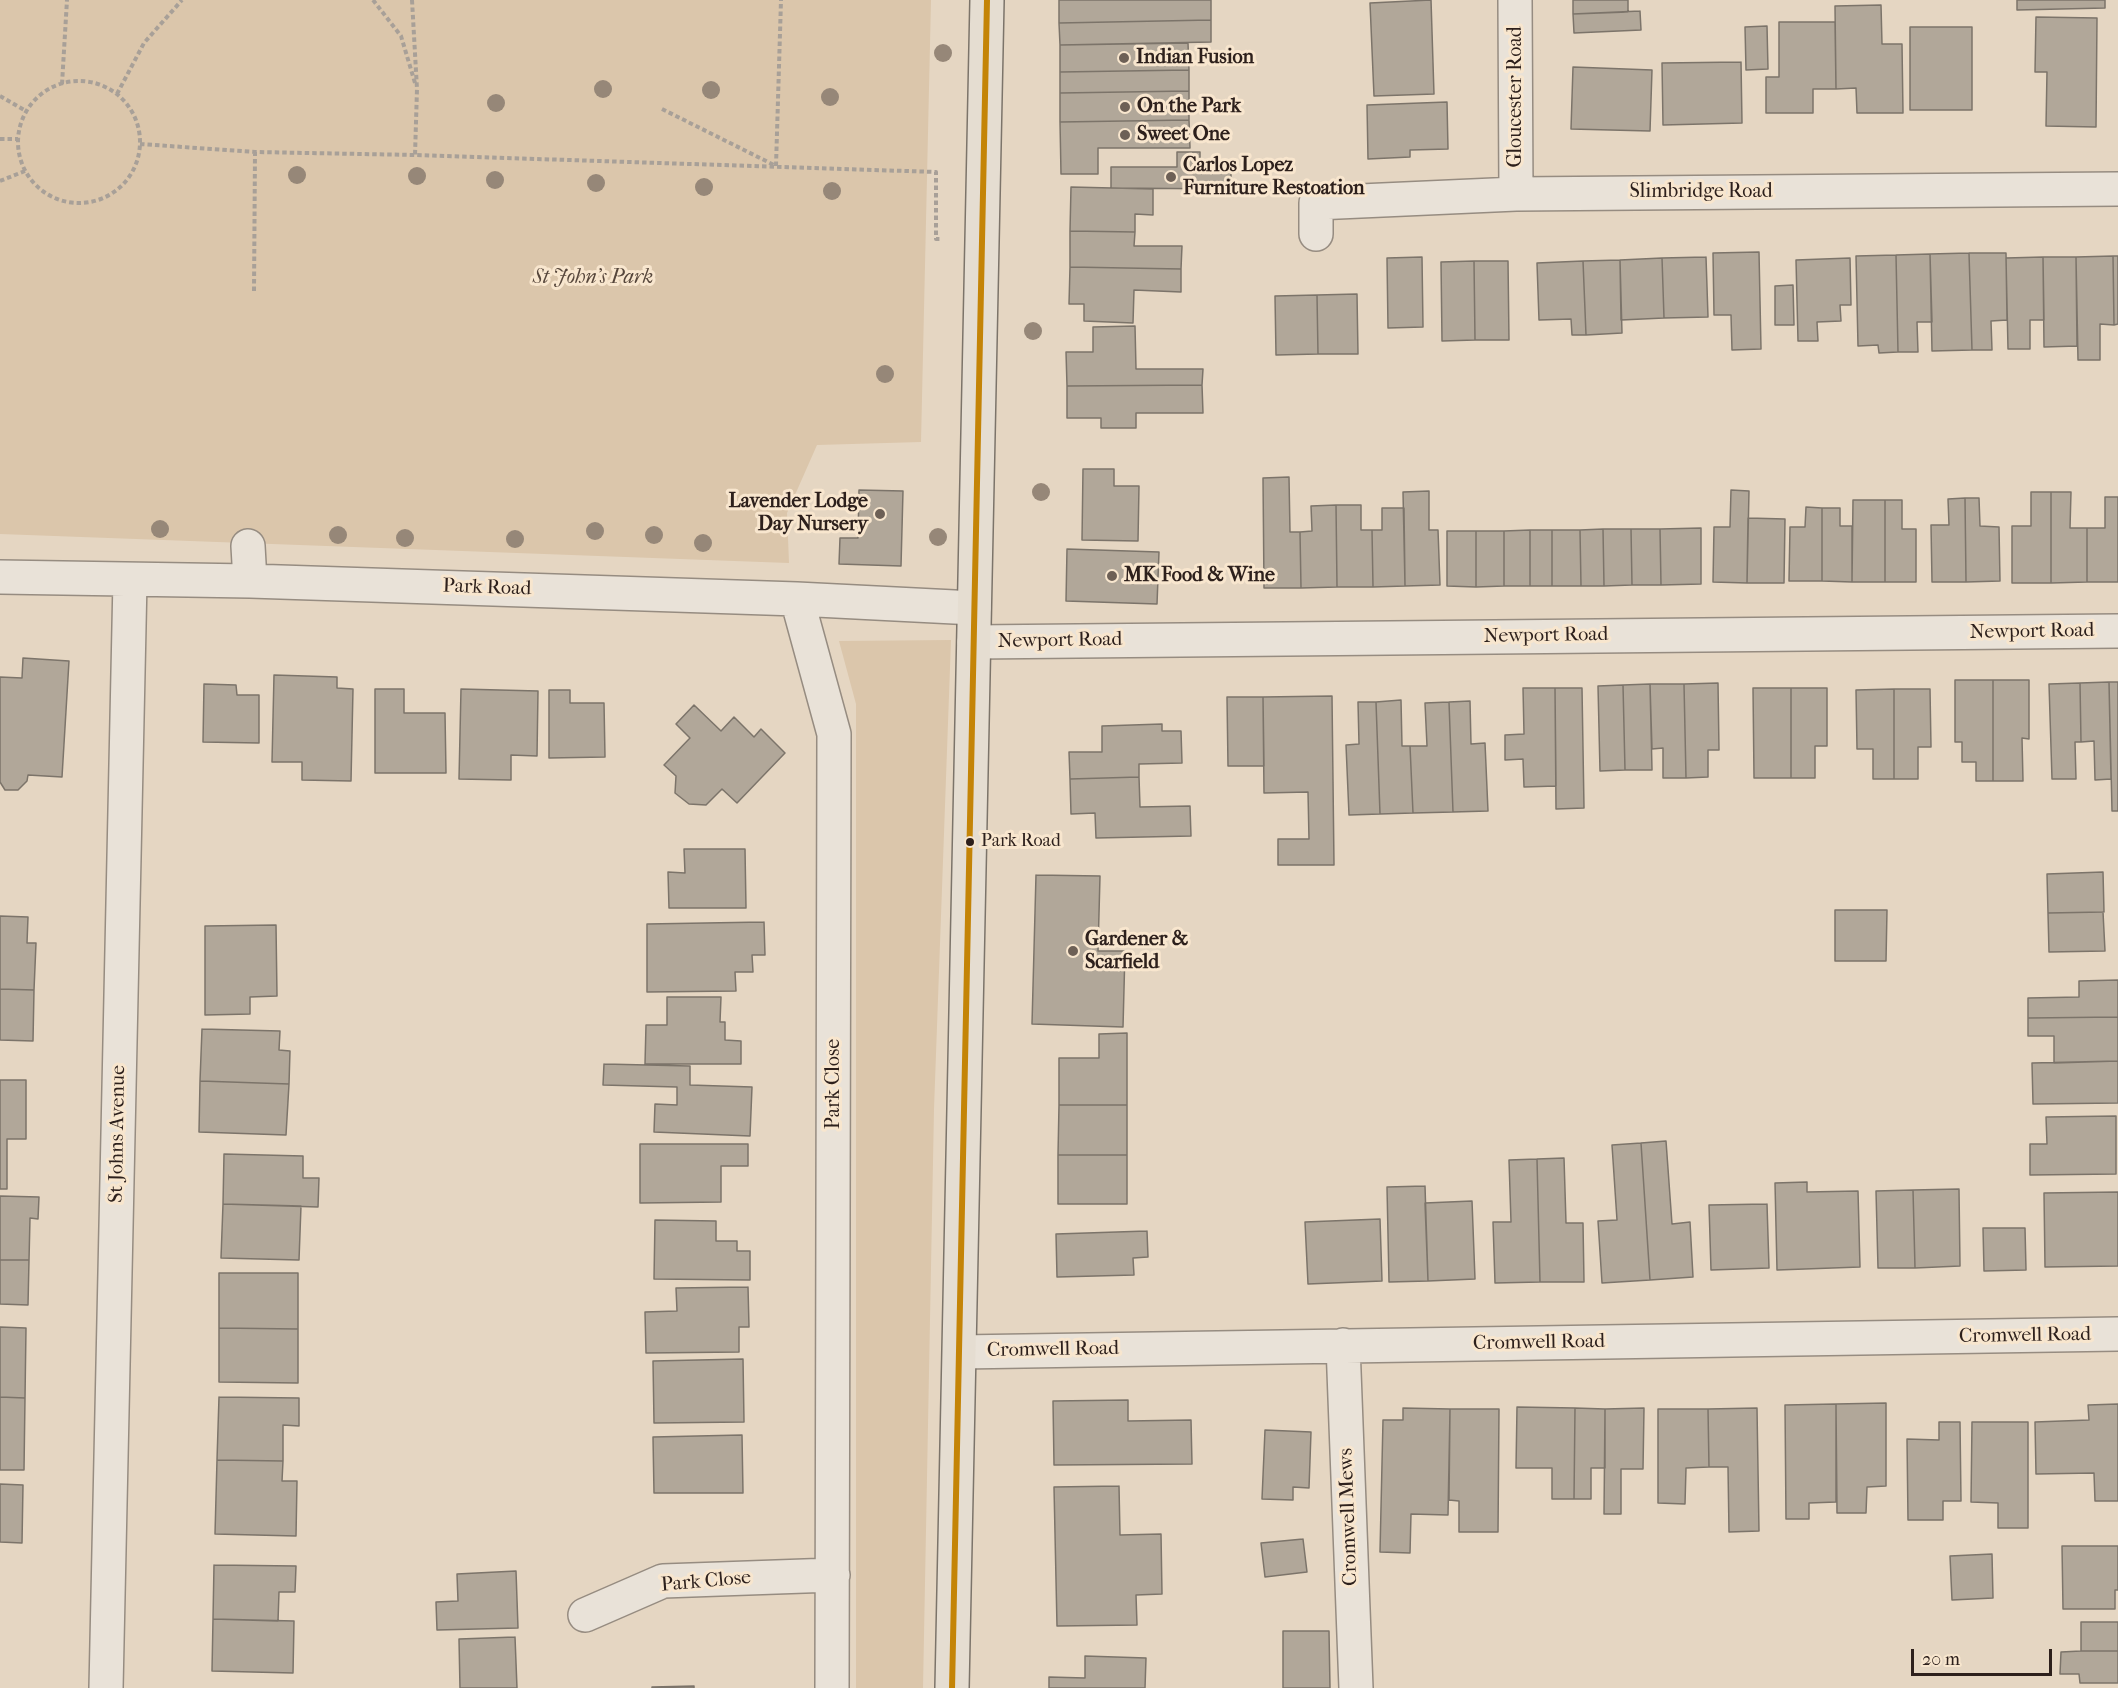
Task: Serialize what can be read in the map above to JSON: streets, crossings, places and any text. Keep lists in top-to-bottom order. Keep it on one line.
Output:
{"streets":{"street":["Gloucester Road","Slimbridge Road","Park Road","Newport Road","Park Close","St Johns Avenue","Cromwell Road","Cromwell Mews"]},"crossings":[["Gloucester Road","Slimbridge Road"],["Park Road","Park Close"],["Park Road","St Johns Avenue"],["Cromwell Road","Cromwell Mews"]],"parks":["St John's Park"],"places":["Indian Fusion","On the Park","Sweet One","Carlos Lopez Furniture Restoation","Lavender Lodge Day Nursery","MK Food & Wine","Park Road","Gardener & Scarfield"],"scale_bar":"20 m"}
